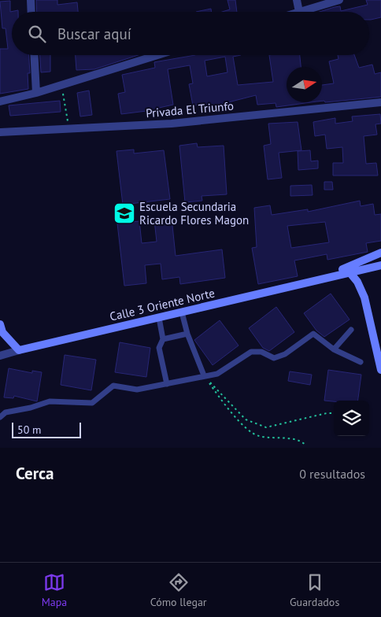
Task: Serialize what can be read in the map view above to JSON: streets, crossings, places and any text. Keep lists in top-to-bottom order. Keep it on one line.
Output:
{"streets":{"street":["Privada El Triunfo","Calle 3 Oriente Norte"]},"places":{"school or university":["Escuela Secundaria Ricardo Flores Magon"]},"scale_bar":"50 m","north":"right","page":{"search":"Buscar aquí","scale":"50 m","heading":["Cerca","0 resultados"],"nav":["Mapa","Cómo llegar","Guardados"]}}
